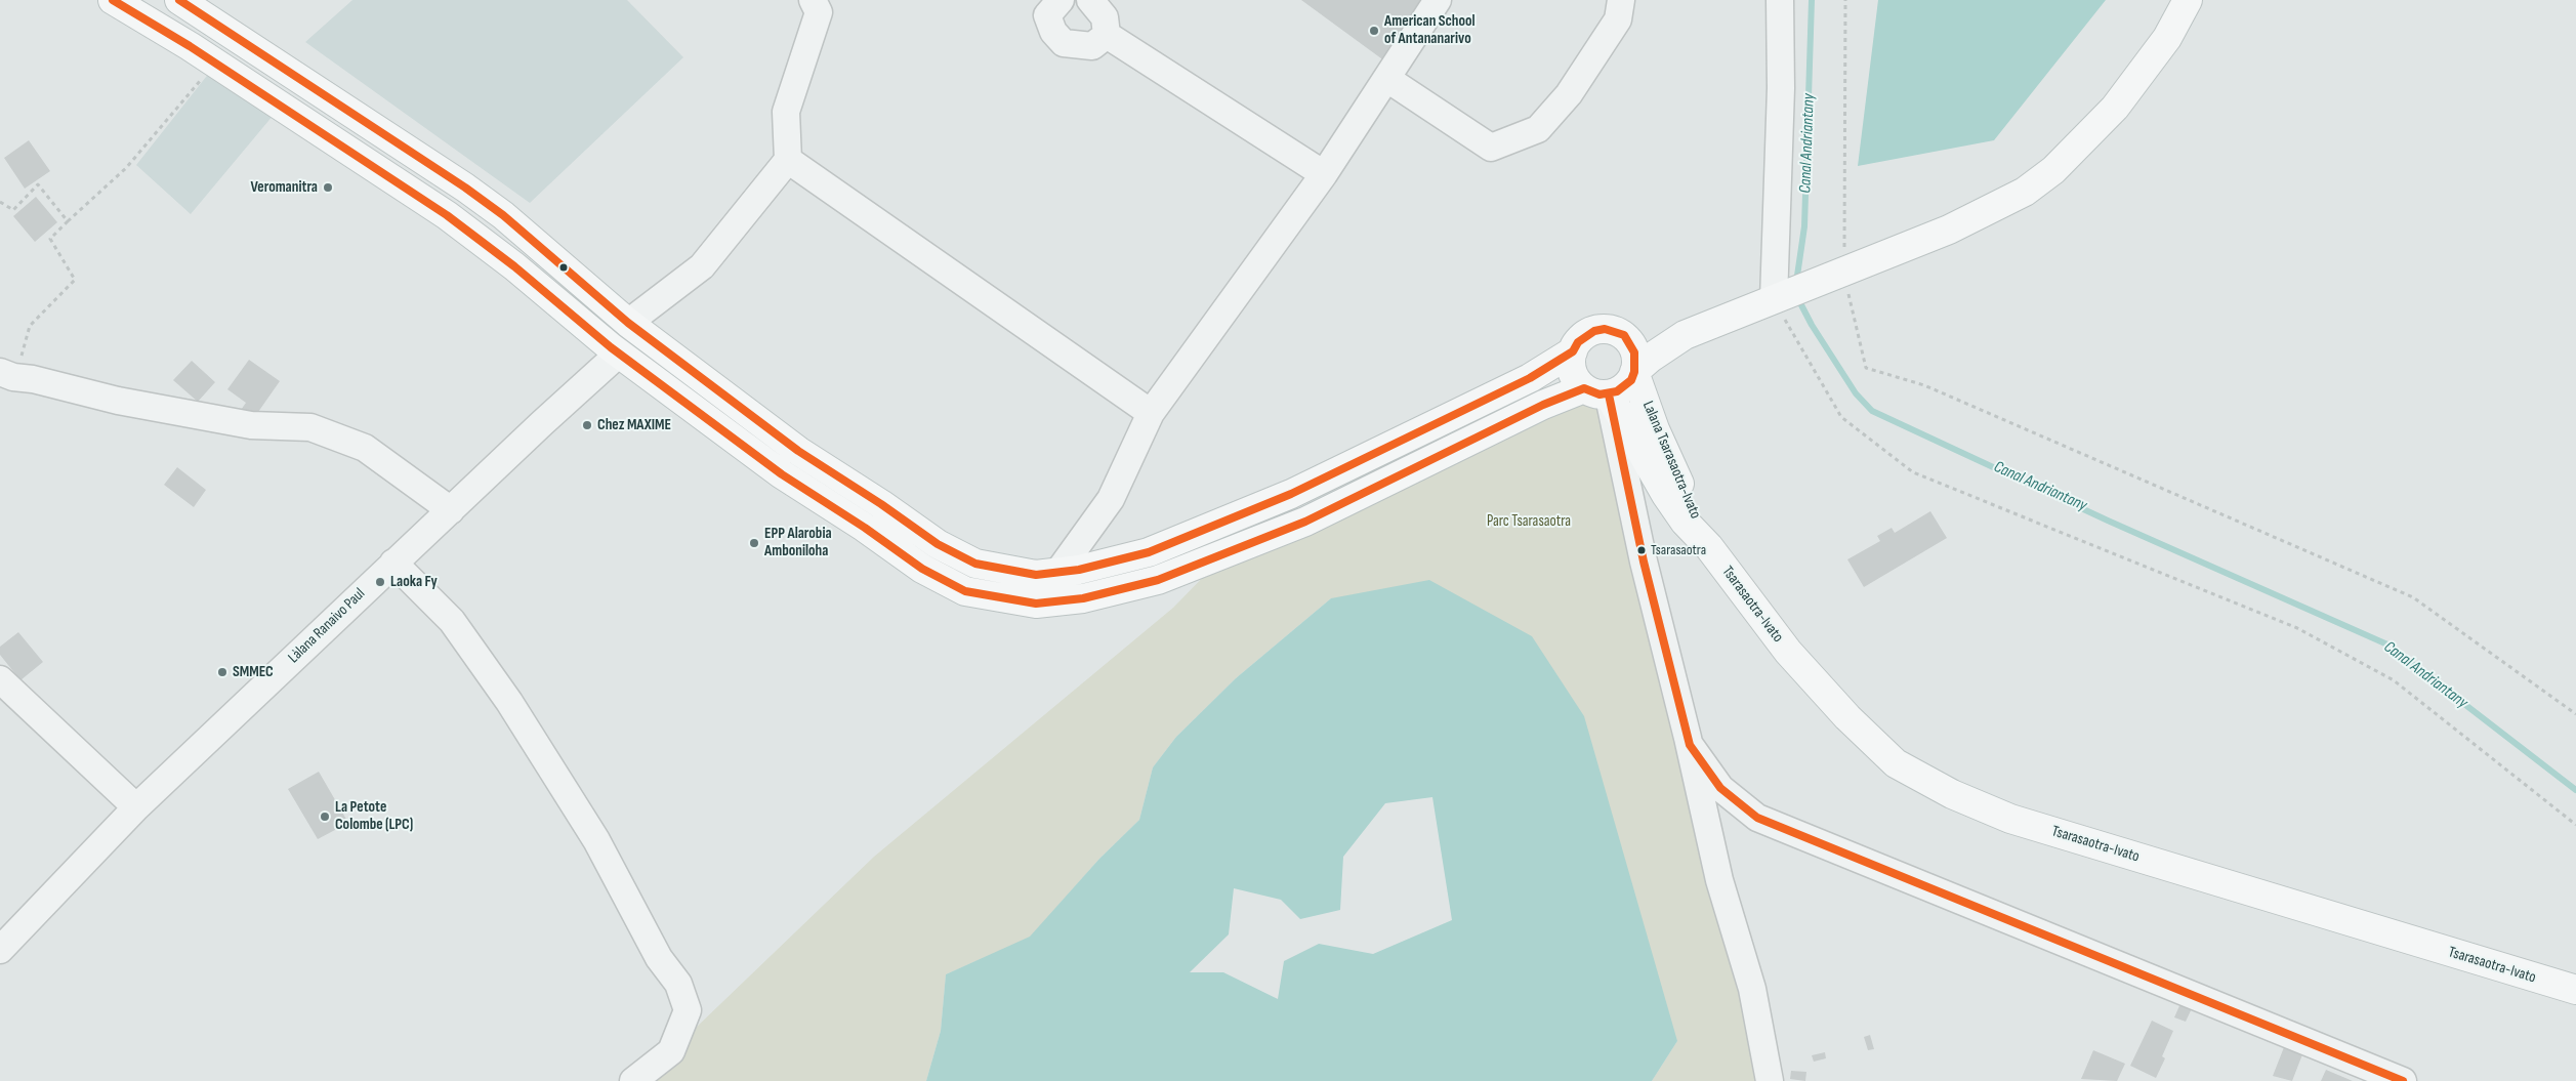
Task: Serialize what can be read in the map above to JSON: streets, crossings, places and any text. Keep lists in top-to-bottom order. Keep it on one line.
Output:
{"streets":{"main road":["Lalana Tsarasaotra-Ivato","Tsarasaotra-Ivato"],"street":["Làlana Ranaivo Paul"]},"crossings":[["Lalana Tsarasaotra-Ivato","Tsarasaotra-Ivato"]],"water":["Canal Andriantany"],"parks":["Parc Tsarasaotra"],"places":["American School of Antananarivo","Veromanitra","Chez MAXIME","EPP Alarobia Amboniloha","Tsarasaotra","Laoka Fy","SMMEC","La Petote Colombe (LPC)"]}
